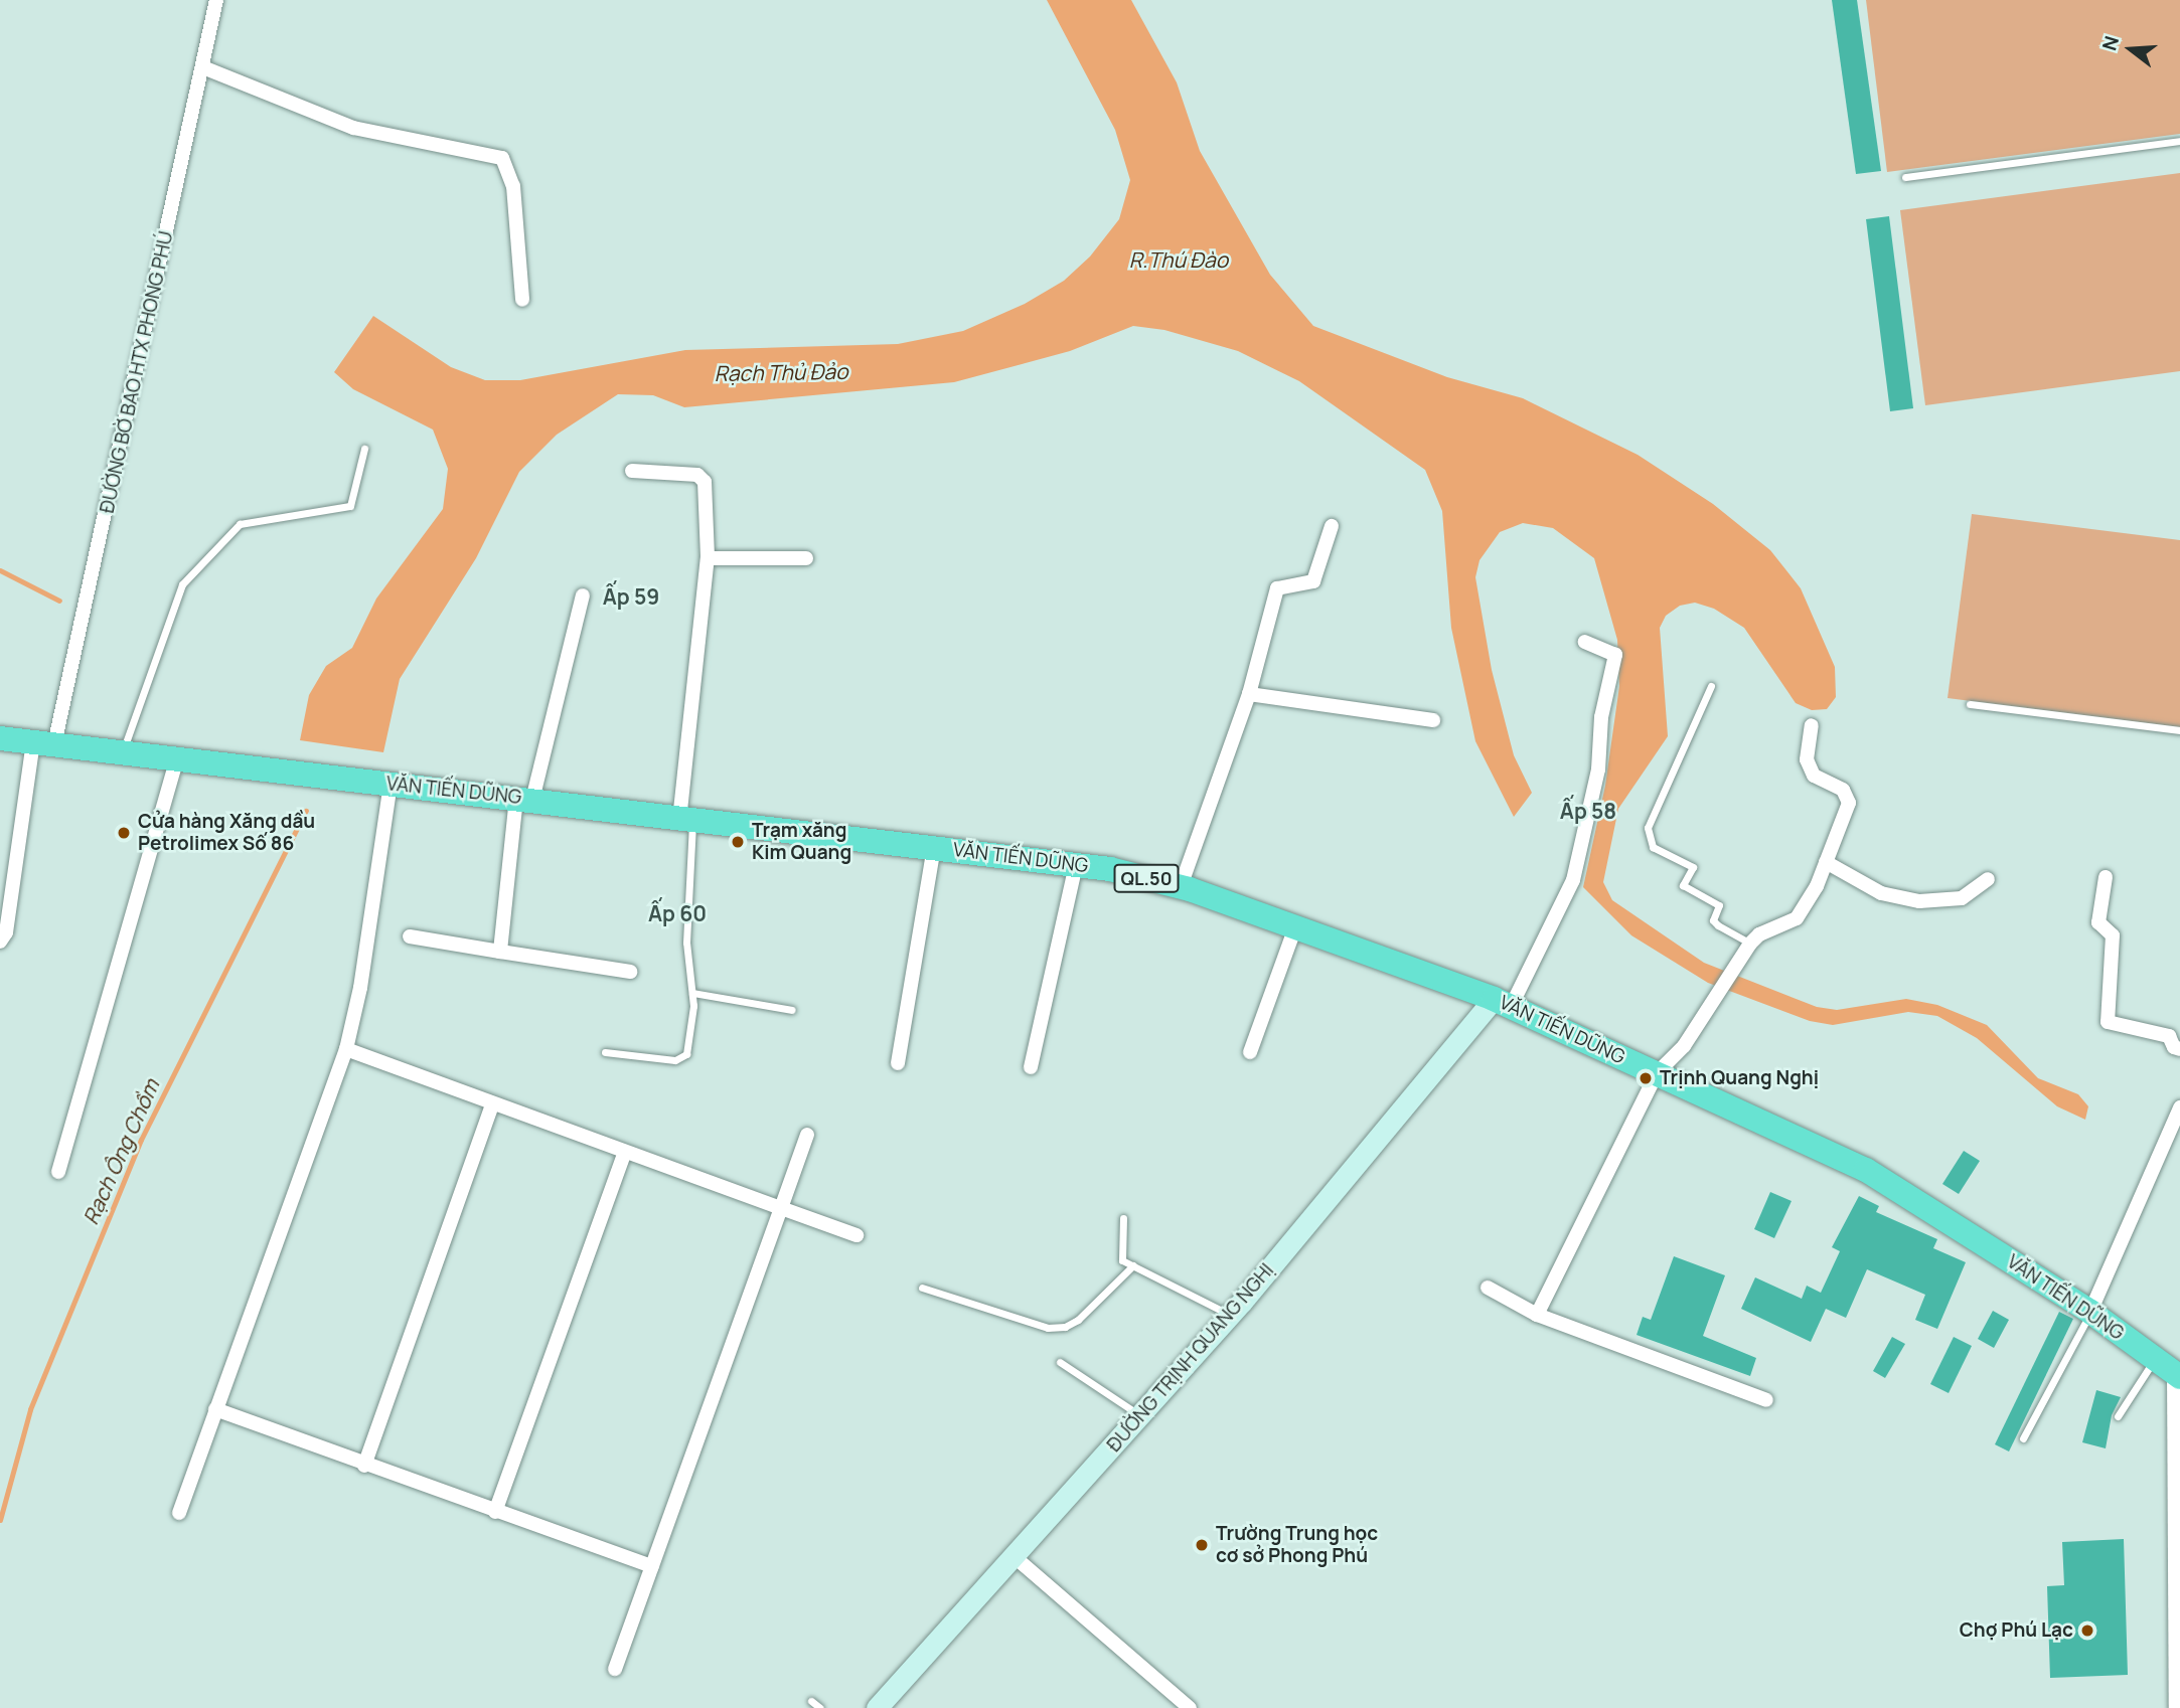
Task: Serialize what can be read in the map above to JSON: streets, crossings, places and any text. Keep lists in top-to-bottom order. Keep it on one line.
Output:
{"streets":{"highway":["VĂN TIẾN DŨNG","QL.50"],"main road":["ĐƯỜNG TRỊNH QUANG NGHỊ"],"street":["ĐƯỜNG BỜ BAO HTX PHONG PHÚ"]},"crossings":[["ĐƯỜNG BỜ BAO HTX PHONG PHÚ","VĂN TIẾN DŨNG"],["VĂN TIẾN DŨNG","ĐƯỜNG TRỊNH QUANG NGHỊ"]],"districts":["Ấp 59","Ấp 58","Ấp 60"],"water":["R.Thú Đào","Rạch Thủ Đảo","Rạch Ông Chồm"],"places":["Cửa hàng Xăng dầu Petrolimex Số 86","Trạm xăng Kim Quang","Trịnh Quang Nghị","Trường Trung học cơ sở Phong Phú","Chợ Phú Lạc"],"north":"left"}
